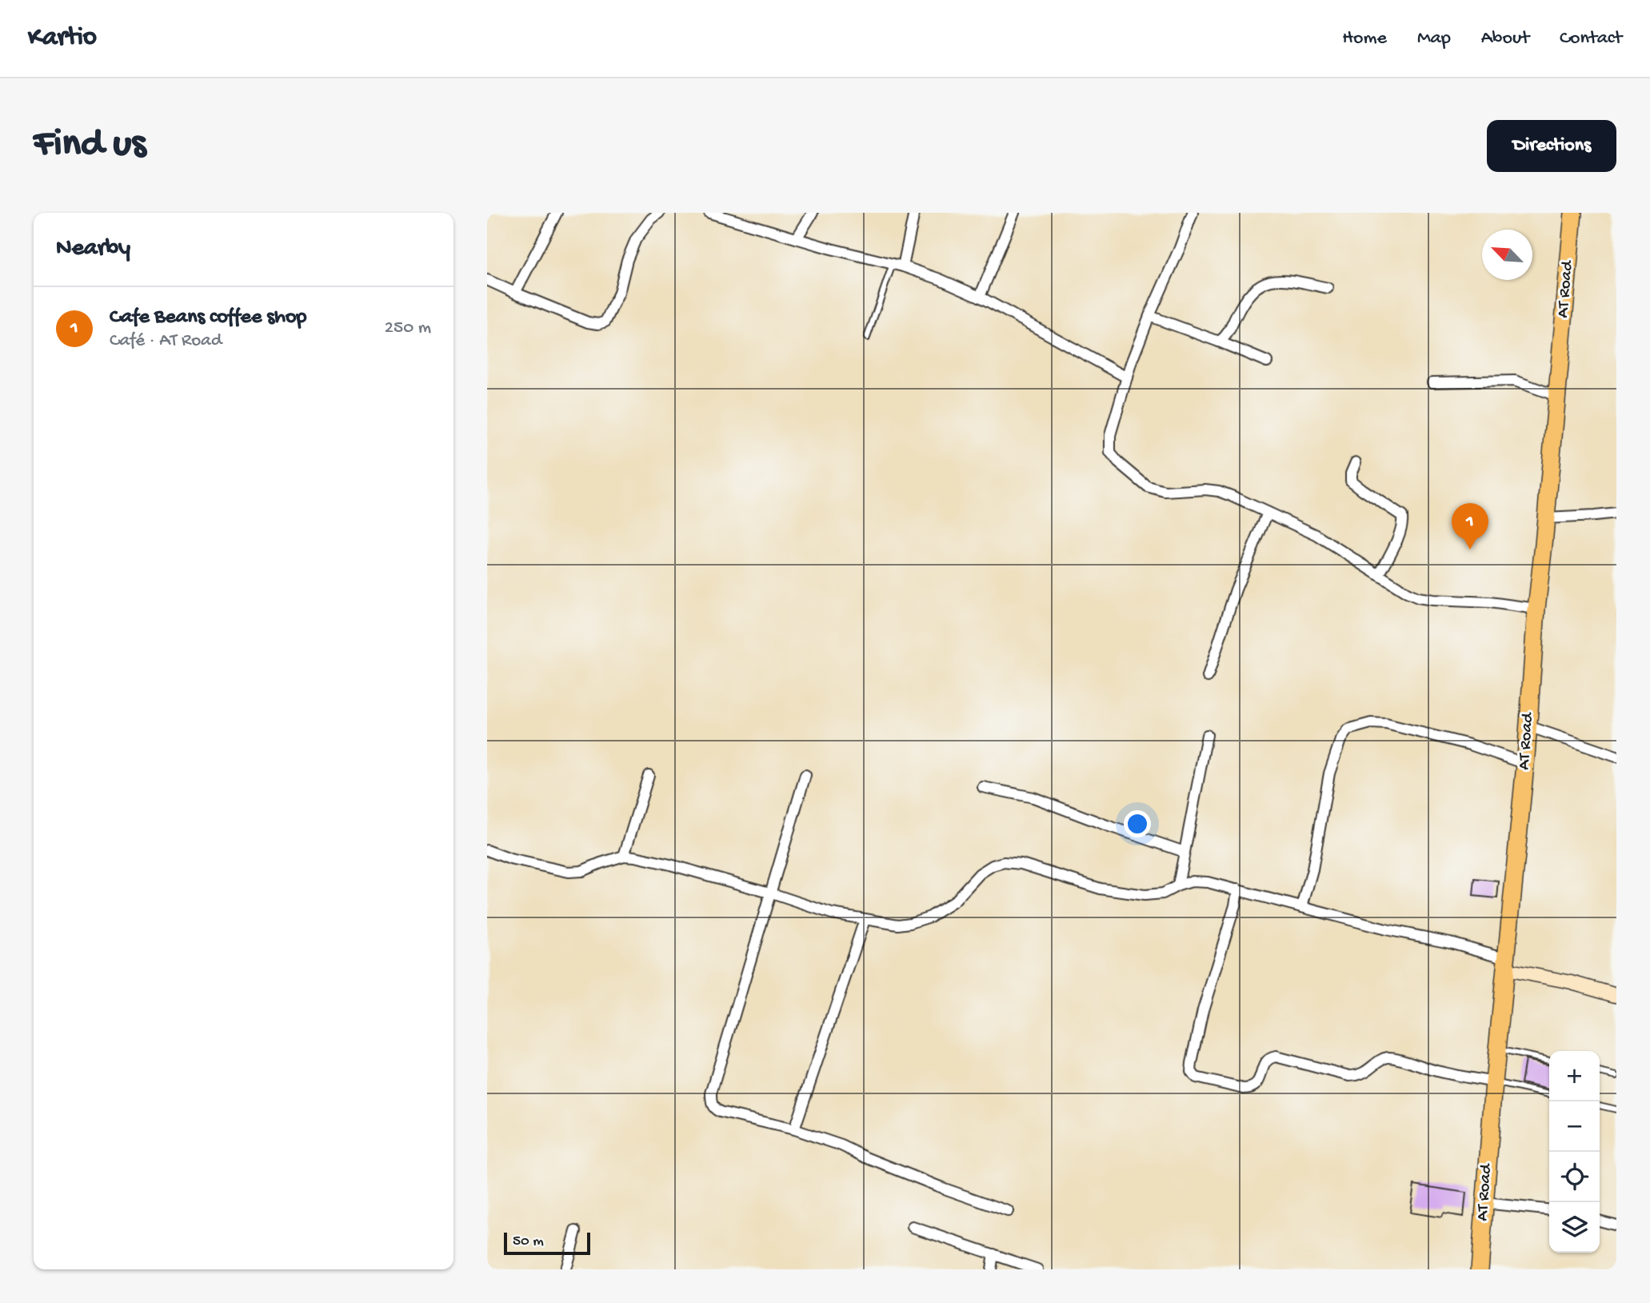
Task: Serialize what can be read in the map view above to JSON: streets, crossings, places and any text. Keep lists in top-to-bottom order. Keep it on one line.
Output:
{"streets":{"highway":["AT Road"]},"scale_bar":"50 m","north":"top left","page":{"header":"Kartio","nav":["Home","Map","About","Contact"],"buttons":"Directions","title":"Find us","heading":"Nearby","list":[{"mark":"1","name":"Cafe Beans coffee shop","note":"Café · AT Road","value":"250 m"}],"pins":"1","map_buttons":["+","−"],"scale":"50 m"}}
